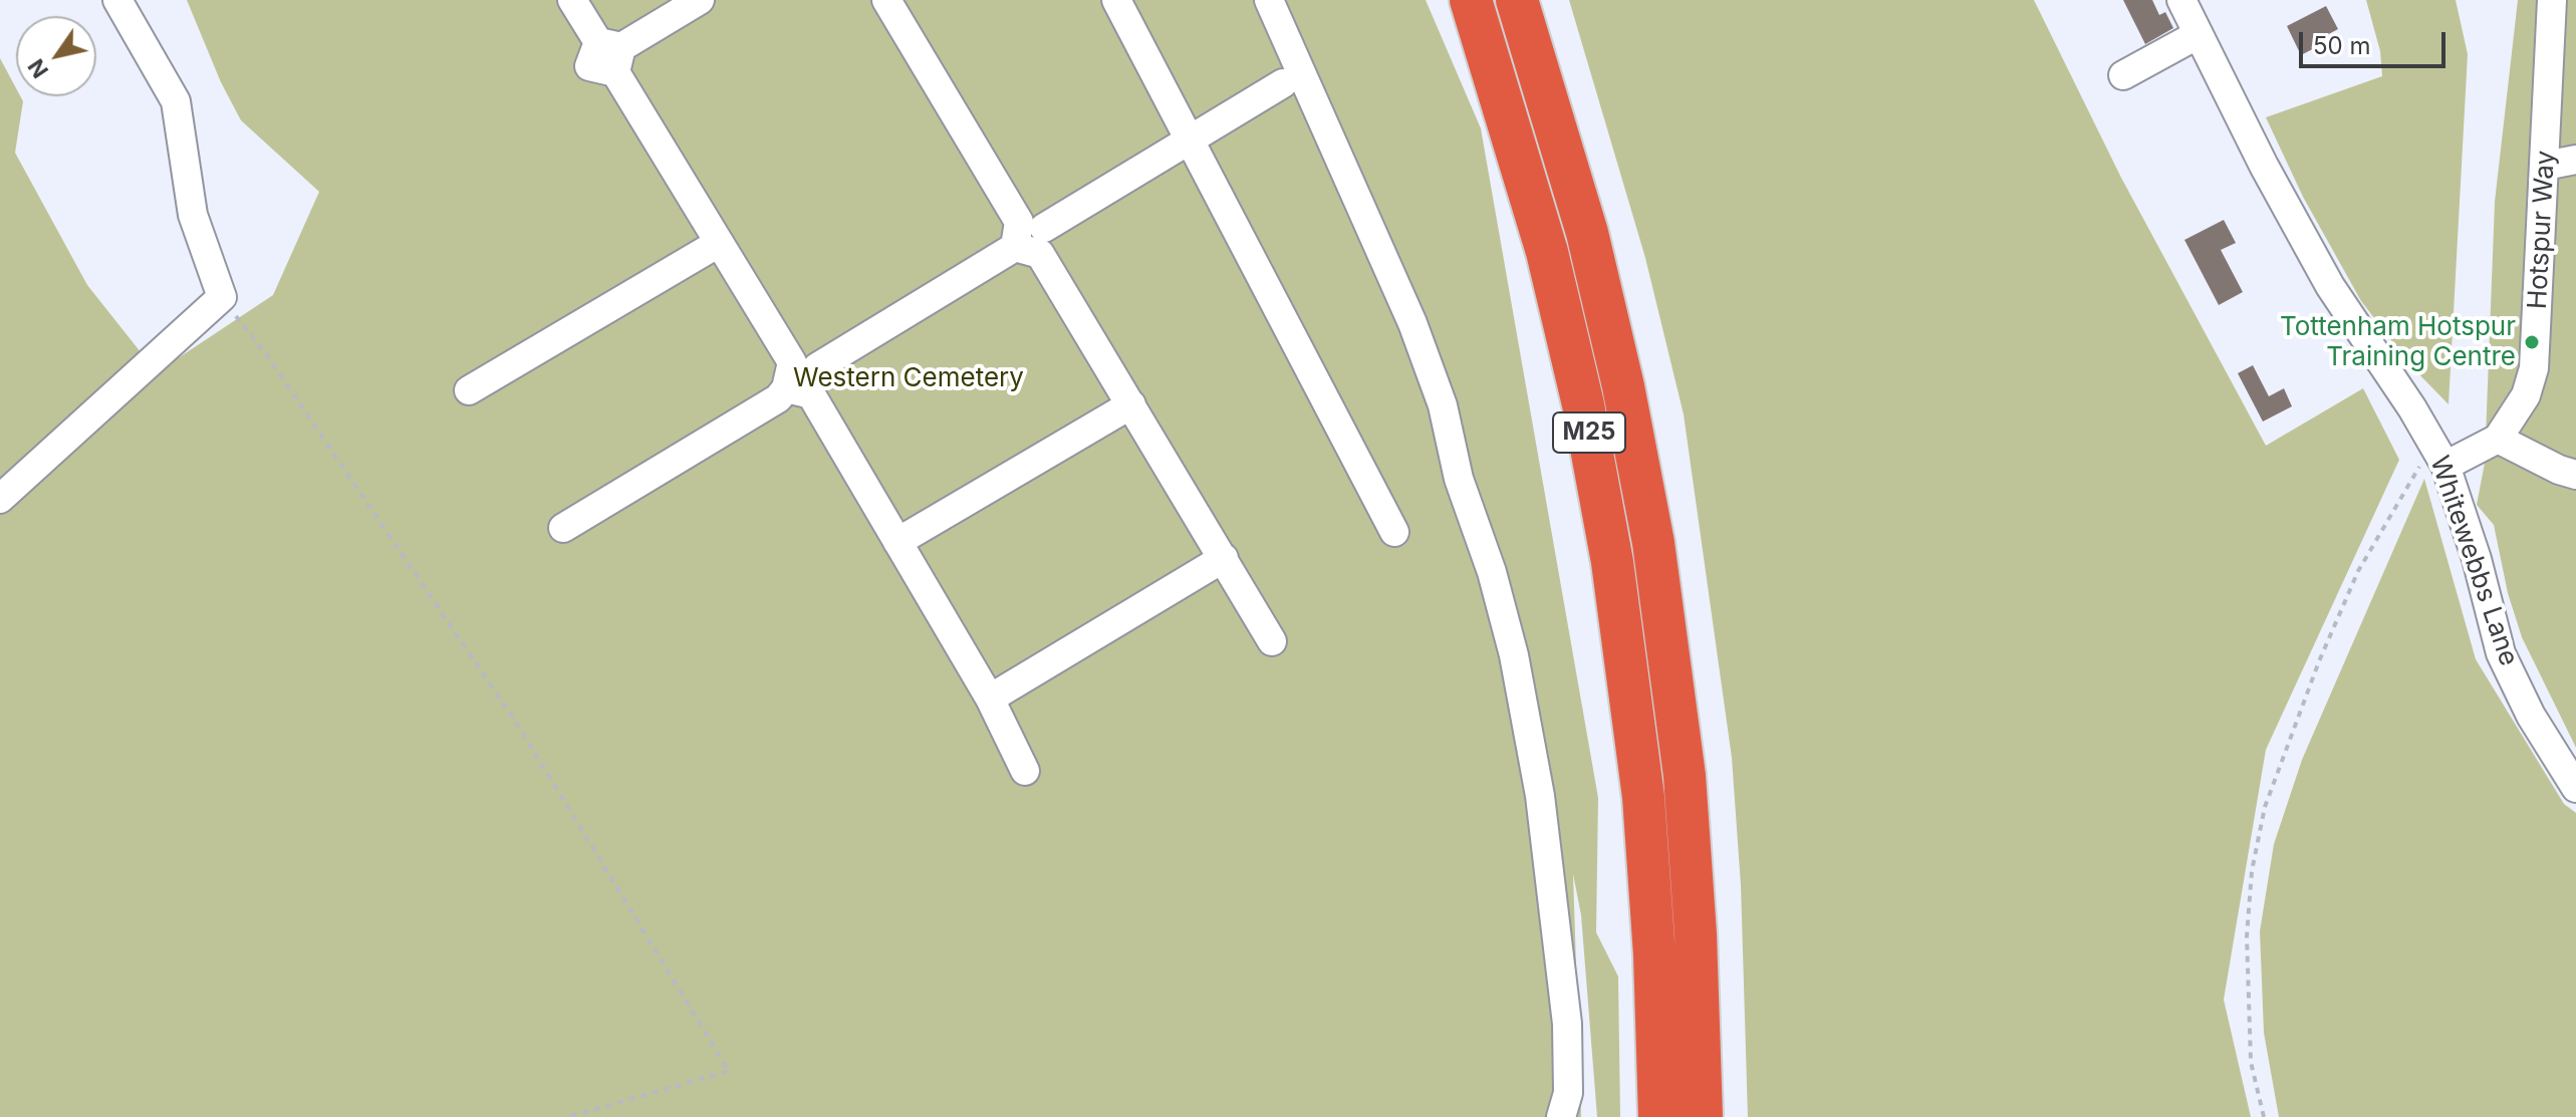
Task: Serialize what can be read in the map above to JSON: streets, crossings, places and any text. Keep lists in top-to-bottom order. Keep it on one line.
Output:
{"streets":{"highway":["M25"],"street":["Hotspur Way","Whitewebbs Lane"]},"crossings":[["Hotspur Way","Whitewebbs Lane"]],"parks":["Western Cemetery"],"places":["Tottenham Hotspur Training Centre"],"scale_bar":"50 m","north":"bottom left"}
